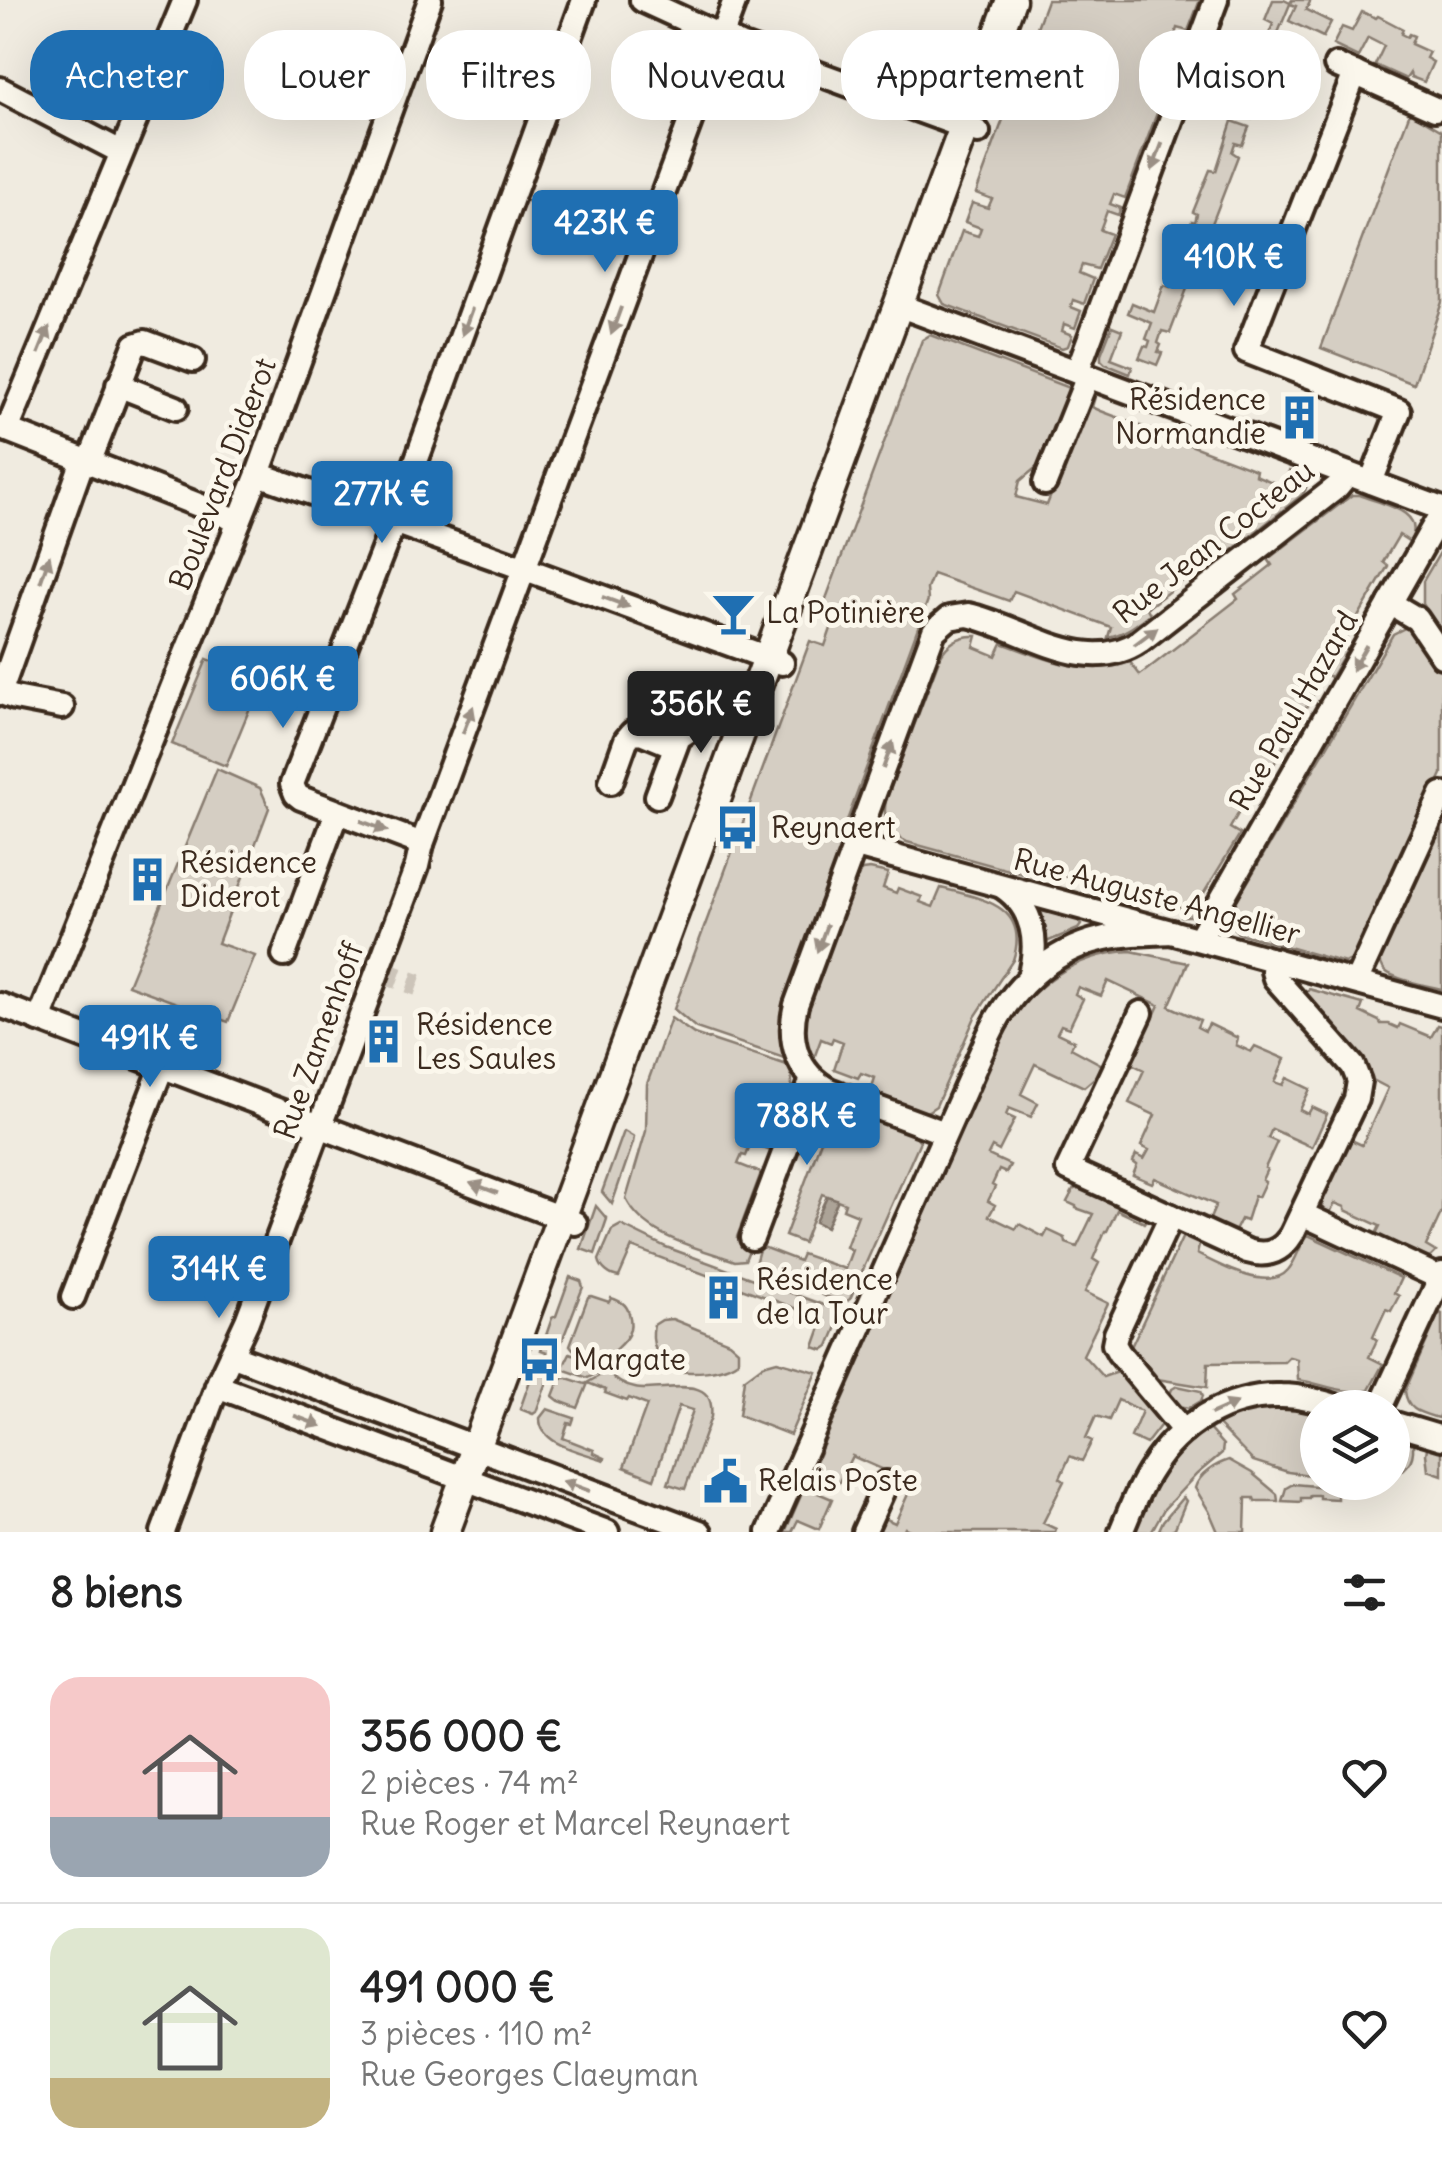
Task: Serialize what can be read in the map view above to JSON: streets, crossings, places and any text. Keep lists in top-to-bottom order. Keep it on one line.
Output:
{"streets":{"street":["Boulevard Diderot","Rue Jean Cocteau","Rue Paul Hazard","Rue Auguste Angellier","Rue Zamenhoff"]},"crossings":[["Rue Jean Cocteau","Rue Auguste Angellier"],["Rue Paul Hazard","Rue Auguste Angellier"]],"one_way":["Rue Jean Cocteau"],"places":{"building":["Résidence Normandie","Résidence Diderot","Résidence Les Saules","Résidence de la Tour"],"bar":["La Potinière"],"bus stop":["Reynaert","Margate"],"public building":["Relais Poste"]},"page":{"chip":["Acheter","Louer","Filtres","Nouveau","Appartement","Maison"],"price":["423K €","410K €","277K €","606K €","356K €","491K €","788K €","314K €"],"heading":"8 biens","list":[{"name":"356 000 €","note":"2 pièces · 74 m² · Rue Roger et Marcel Reynaert"},{"name":"491 000 €","note":"3 pièces · 110 m² · Rue Georges Claeyman"}]}}
